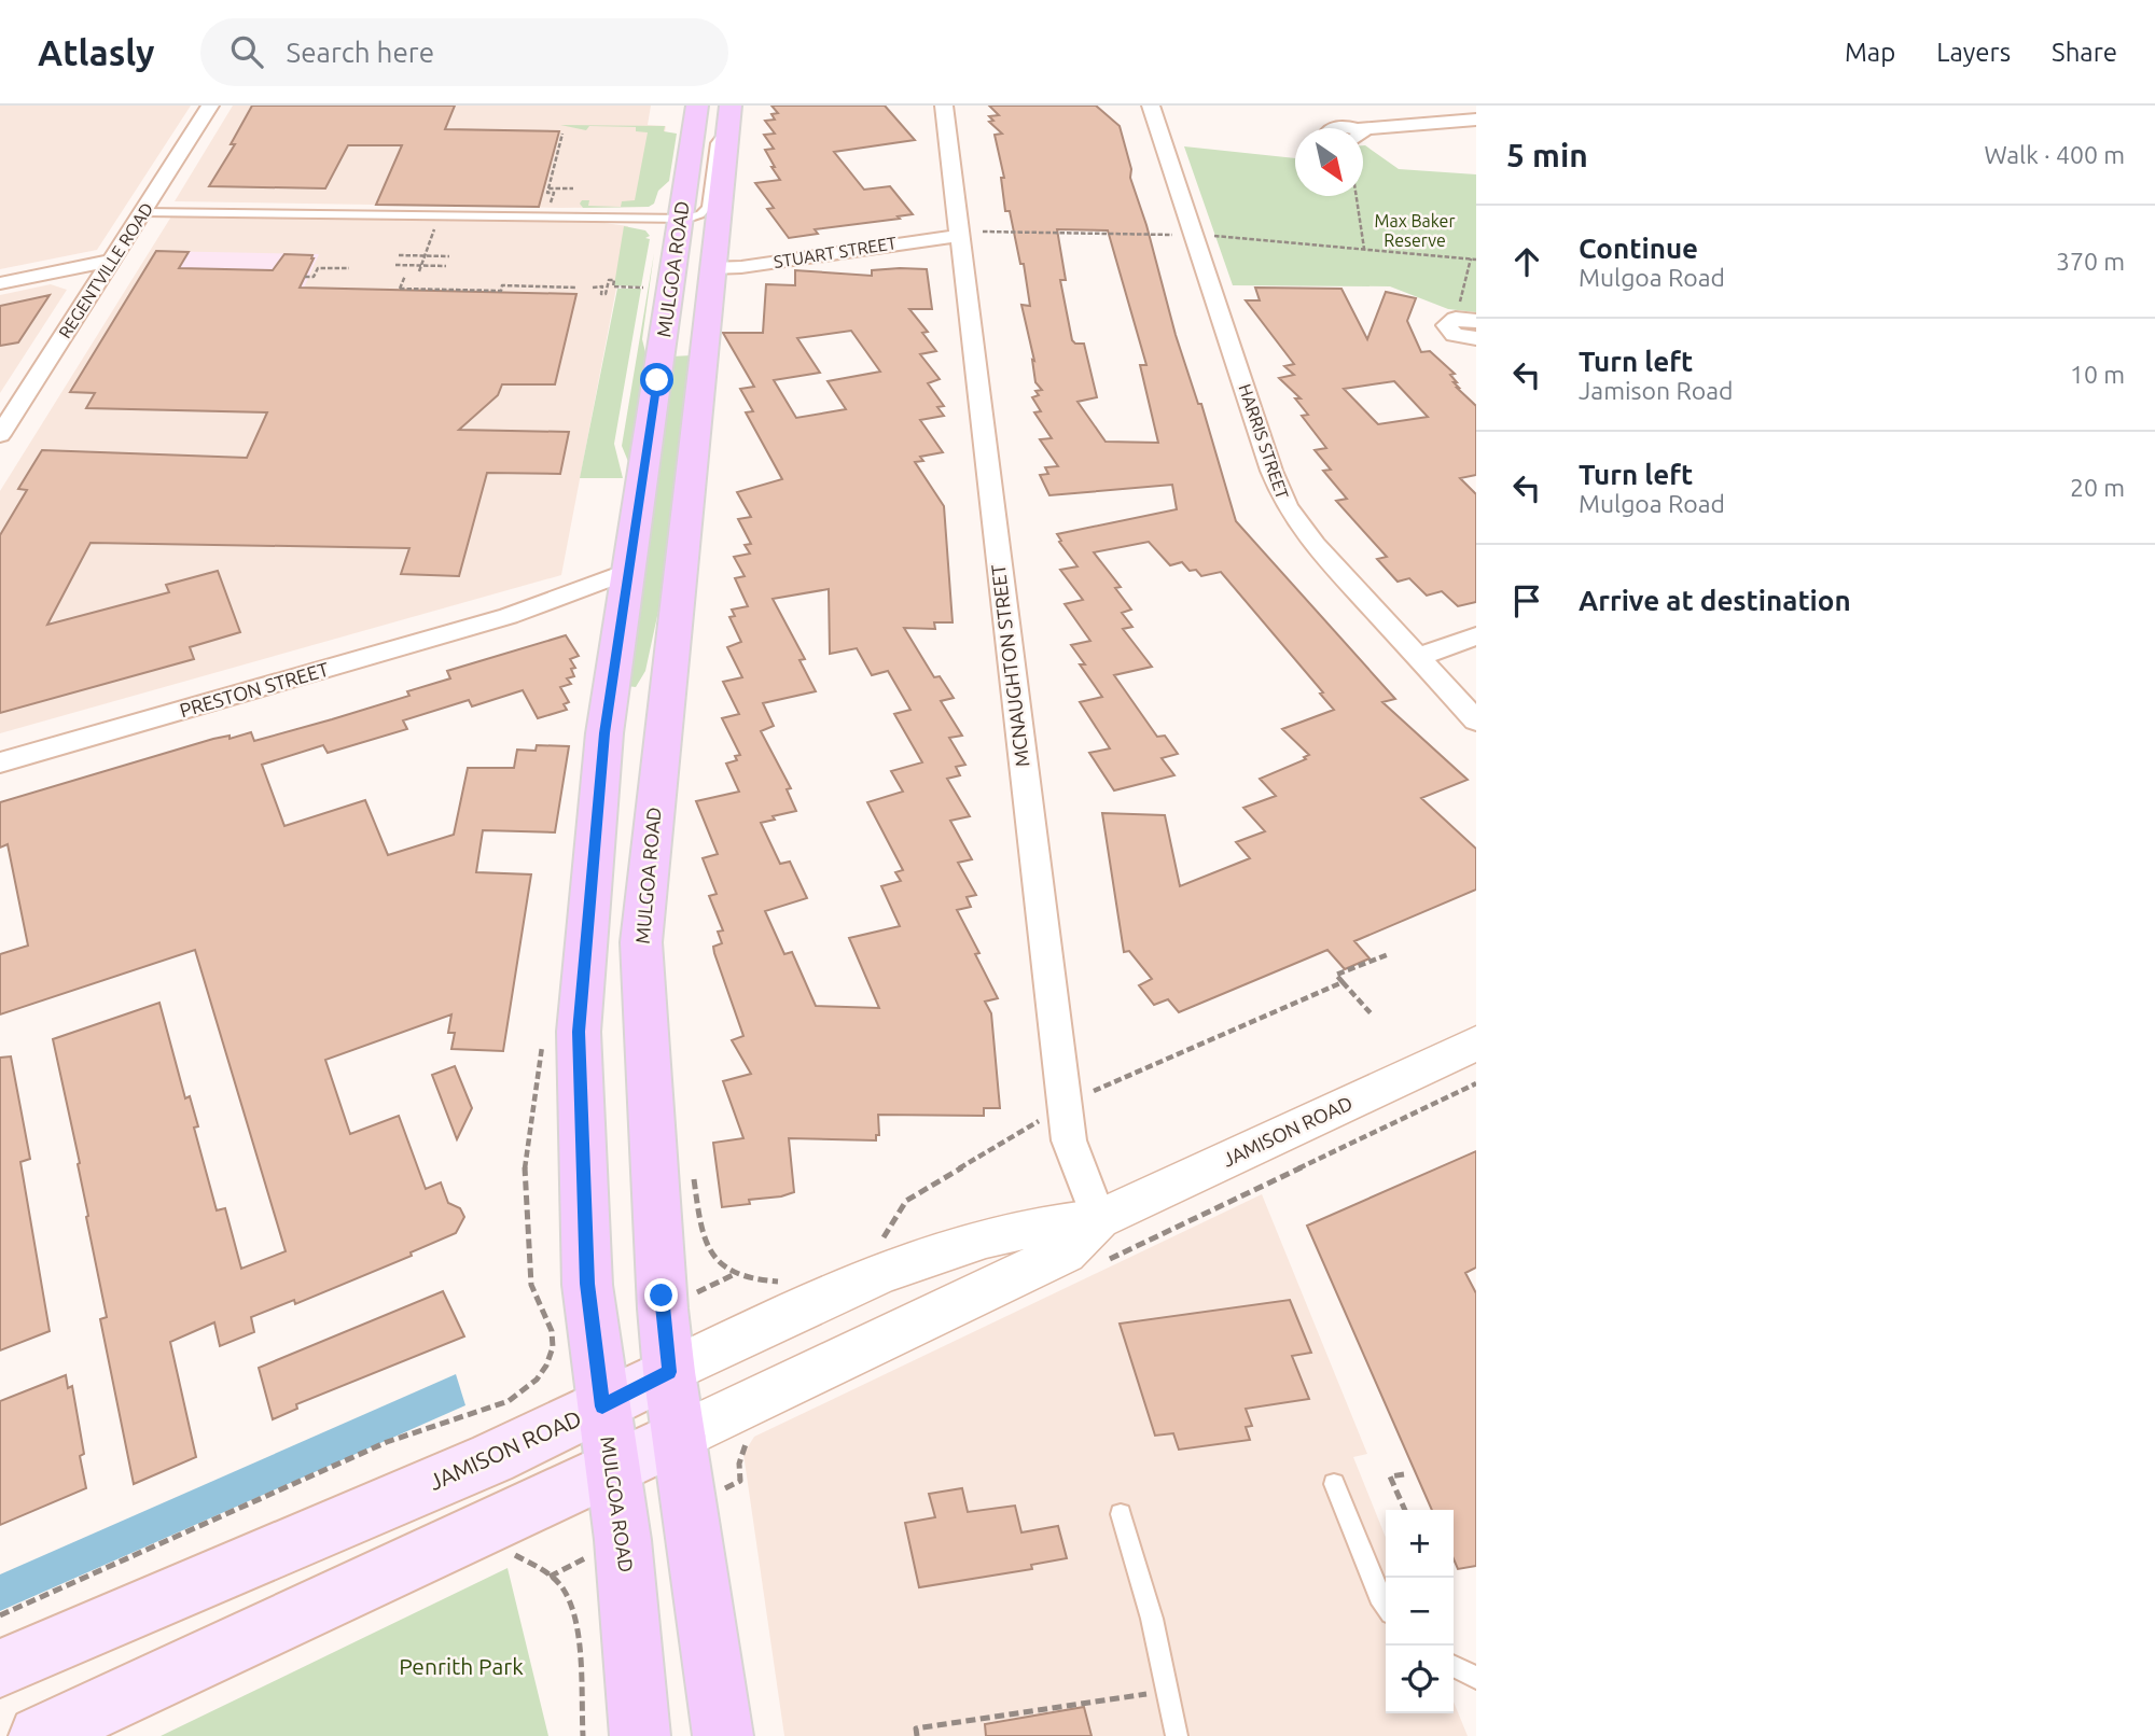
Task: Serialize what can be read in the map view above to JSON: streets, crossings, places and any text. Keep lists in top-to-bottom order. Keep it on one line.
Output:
{"streets":{"main road":["MULGOA ROAD","JAMISON ROAD"],"street":["STUART STREET","REGENTVILLE ROAD","HARRIS STREET","MCNAUGHTON STREET","PRESTON STREET"]},"crossings":[["STUART STREET","MULGOA ROAD"],["STUART STREET","MCNAUGHTON STREET"],["MULGOA ROAD","PRESTON STREET"],["MULGOA ROAD","JAMISON ROAD"],["MCNAUGHTON STREET","JAMISON ROAD"]],"parks":["Max Baker Reserve","Penrith Park"],"north":"bottom right","page":{"header":"Atlasly","search":"Search here","nav":["Map","Layers","Share"],"heading":["5 min","Walk · 400 m"],"list":[["Continue","Mulgoa Road","370 m"],["Turn left","Jamison Road","10 m"],["Turn left","Mulgoa Road","20 m"],"Arrive at destination"],"map_buttons":["+","−"]}}
